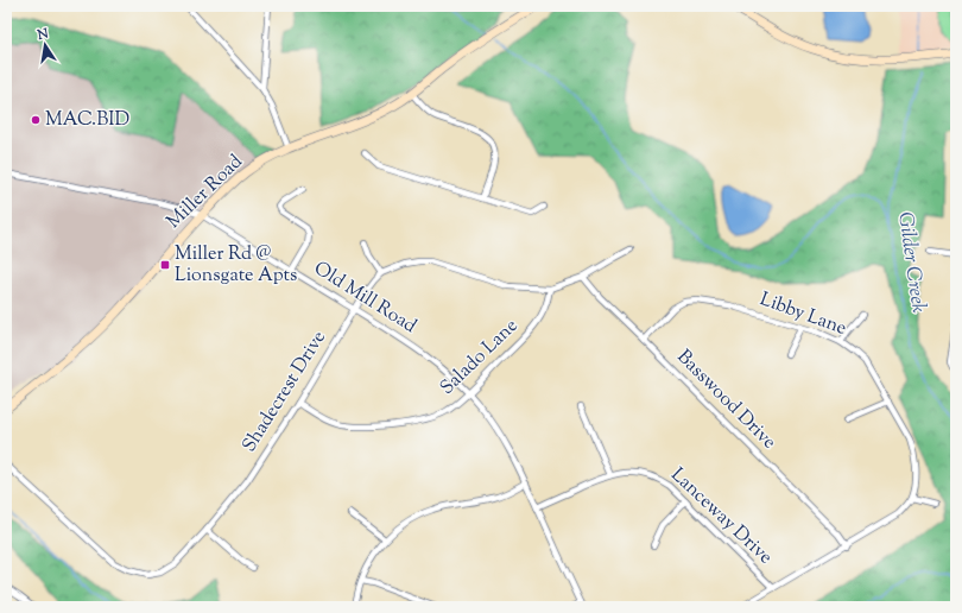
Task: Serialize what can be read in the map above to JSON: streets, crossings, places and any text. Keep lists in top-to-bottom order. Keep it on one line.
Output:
{"streets":{"street":["Miller Road","Old Mill Road","Libby Lane","Salado Lane","Shadecrest Drive","Basswood Drive","Lanceway Drive"]},"crossings":[["Miller Road","Old Mill Road"],["Old Mill Road","Salado Lane"],["Old Mill Road","Shadecrest Drive"],["Old Mill Road","Lanceway Drive"],["Libby Lane","Basswood Drive"],["Libby Lane","Lanceway Drive"],["Salado Lane","Shadecrest Drive"],["Shadecrest Drive","Basswood Drive"]],"water":["Gilder Creek"],"places":{"other":["MAC.BID"],"transit":["Miller Rd @ Lionsgate Apts"]},"north":"top"}
